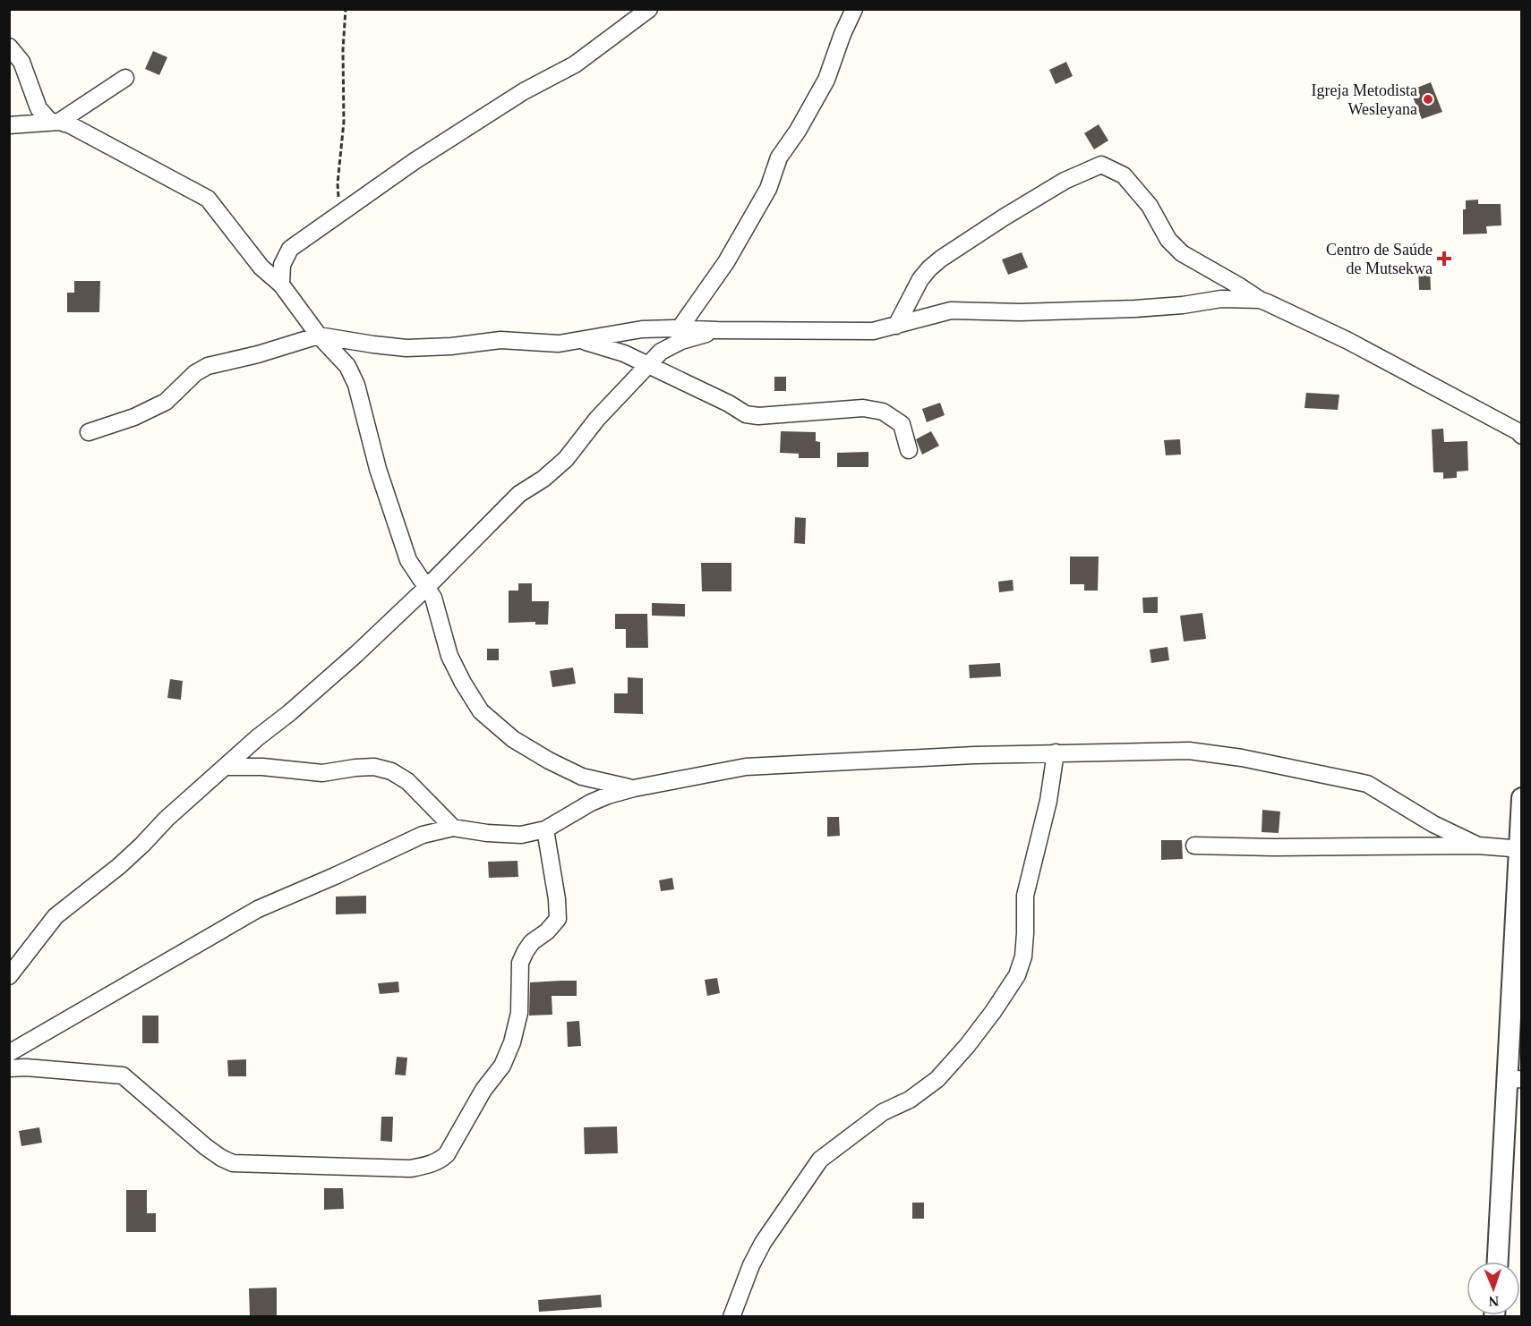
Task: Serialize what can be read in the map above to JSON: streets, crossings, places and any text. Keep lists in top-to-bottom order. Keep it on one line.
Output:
{"places":{"other":["Igreja Metodista Wesleyana"],"health":["Centro de Saúde de Mutsekwa"]},"north":"bottom"}
